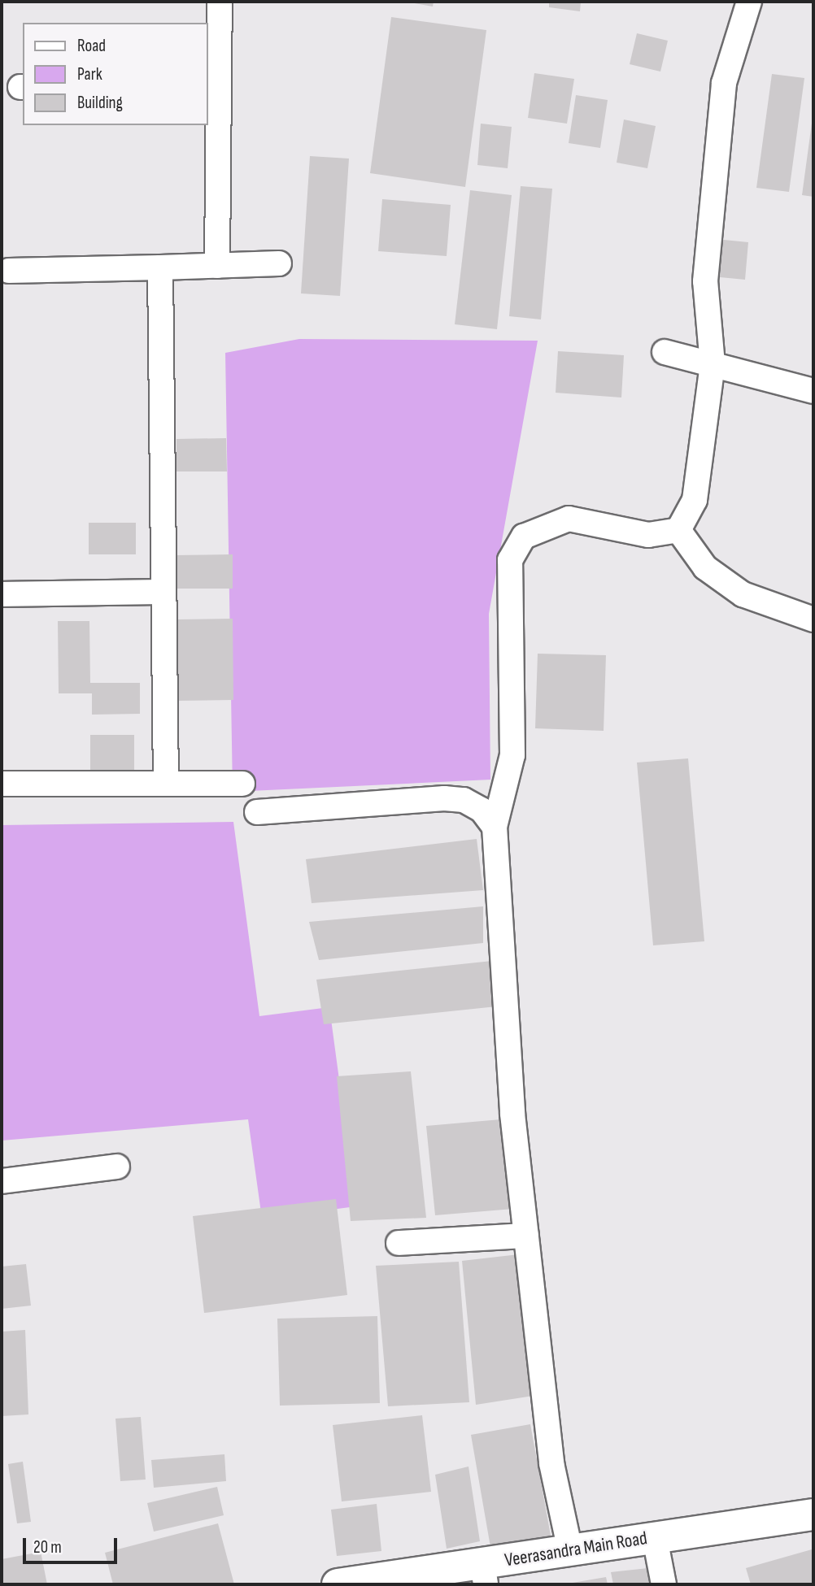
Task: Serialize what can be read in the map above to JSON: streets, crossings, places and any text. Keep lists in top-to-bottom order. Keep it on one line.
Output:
{"streets":{"street":["Veerasandra Main Road"]},"legend":["Road","Park","Building"],"scale_bar":"20 m"}
